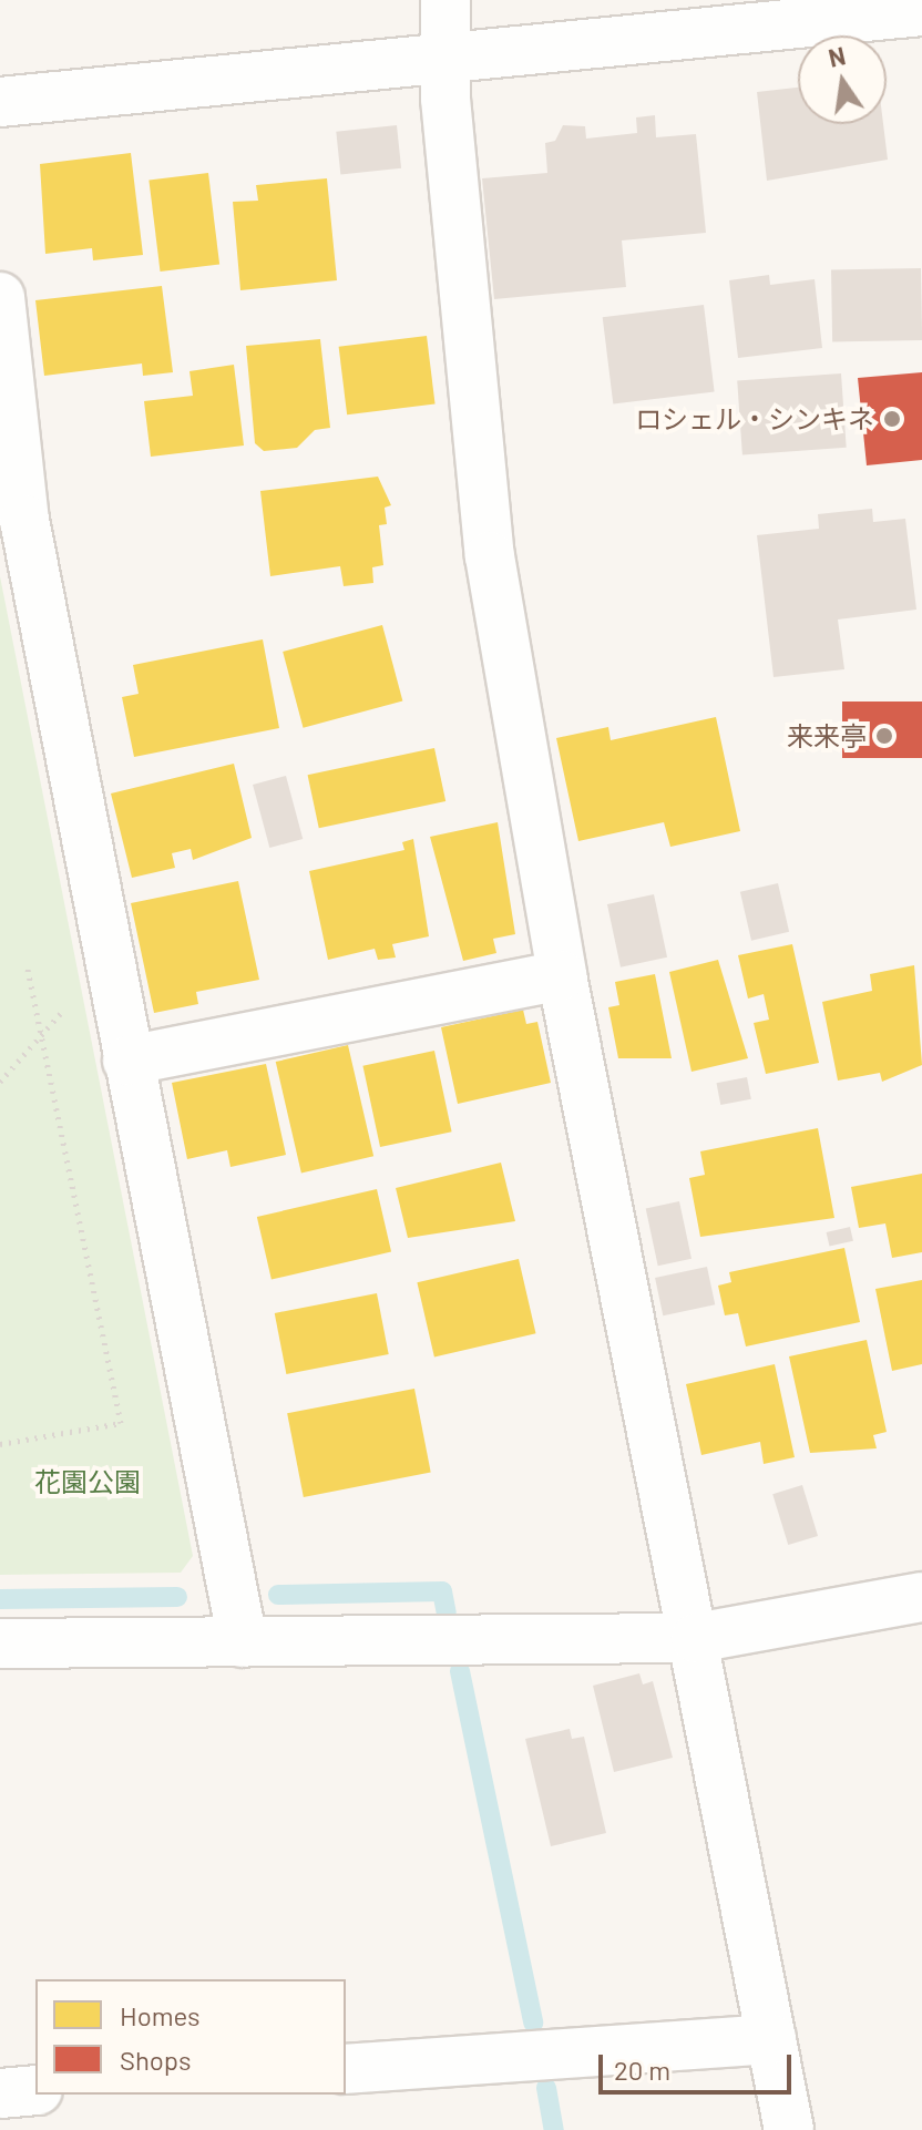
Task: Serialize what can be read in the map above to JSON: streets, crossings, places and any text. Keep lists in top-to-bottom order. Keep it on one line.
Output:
{"parks":["花園公園"],"places":["ロシェル・シンキネ","来来亭"],"legend":["Homes","Shops"],"scale_bar":"20 m","north":"top"}
